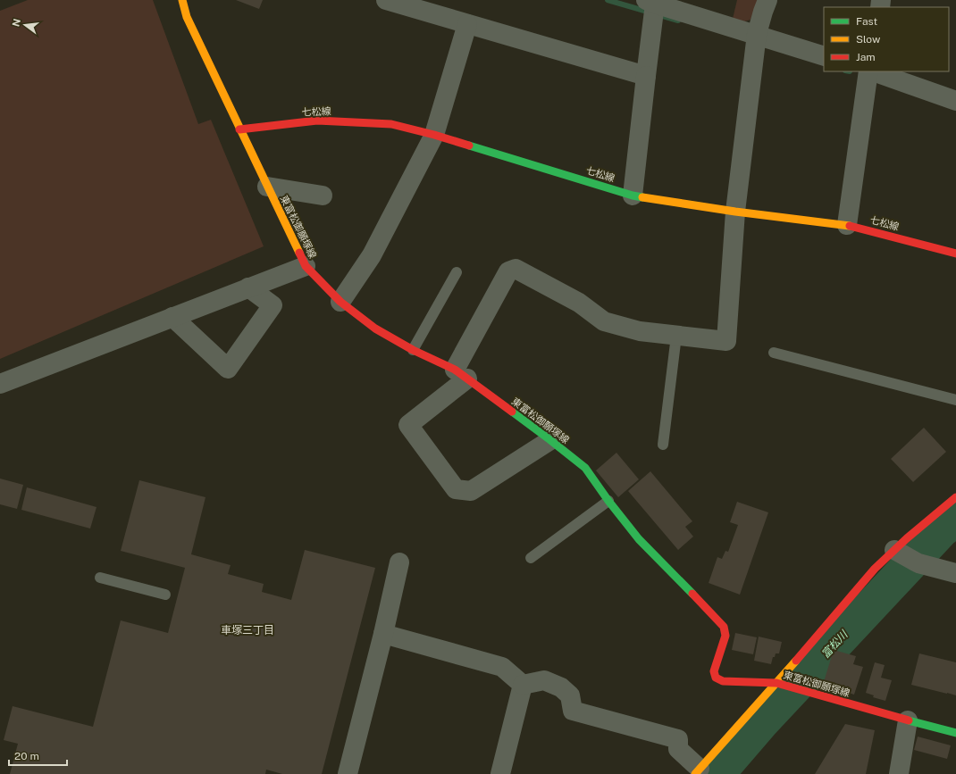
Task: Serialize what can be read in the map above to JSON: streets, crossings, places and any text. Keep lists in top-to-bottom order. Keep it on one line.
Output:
{"streets":{"main road":["七松線","東富松御願塚線"]},"crossings":[["七松線","東富松御願塚線"]],"districts":["車塚三丁目"],"water":["富松川"],"legend":["Fast","Slow","Jam"],"scale_bar":"20 m","north":"left"}
